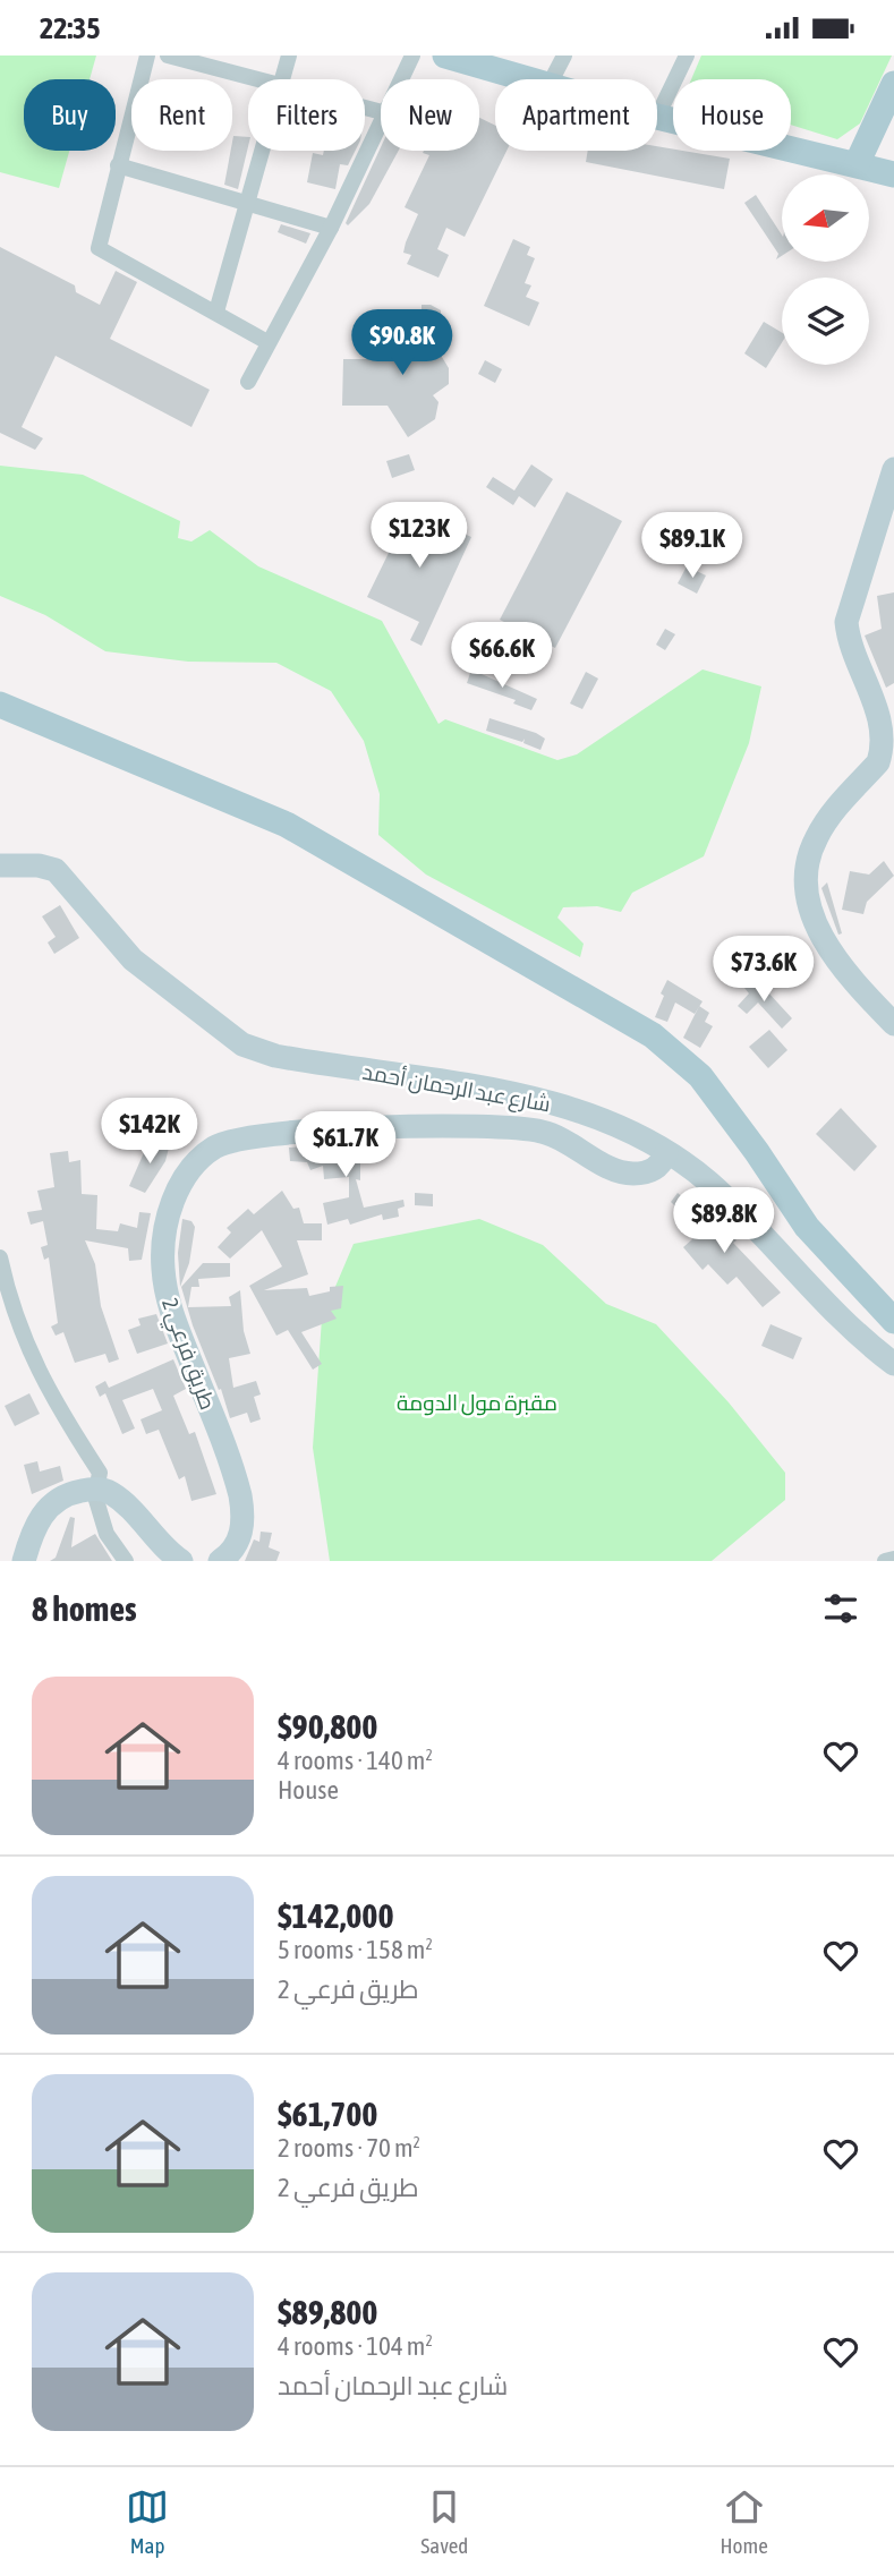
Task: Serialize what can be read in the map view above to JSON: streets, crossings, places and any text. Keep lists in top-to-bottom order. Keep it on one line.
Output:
{"streets":{"main road":["شارع عبد الرحمان أحمد","طريق فرعي 2"]},"crossings":[["شارع عبد الرحمان أحمد","طريق فرعي 2"]],"parks":["مقبرة مول الدومة"],"north":"left","page":{"status":"22:35","chip":["Buy","Rent","Filters","New","Apartment","House"],"price":["$90.8K","$123K","$89.1K","$66.6K","$73.6K","$142K","$61.7K","$89.8K"],"heading":"8 homes","list":[{"name":"$90,800","note":"4 rooms · 140 m² · House"},{"name":"$142,000","note":"5 rooms · 158 m² · طريق فرعي 2"},{"name":"$61,700","note":"2 rooms · 70 m² · طريق فرعي 2"},{"name":"$89,800","note":"4 rooms · 104 m² · شارع عبد الرحمان أحمد"}],"tabs":["Map","Saved","Home"]}}
